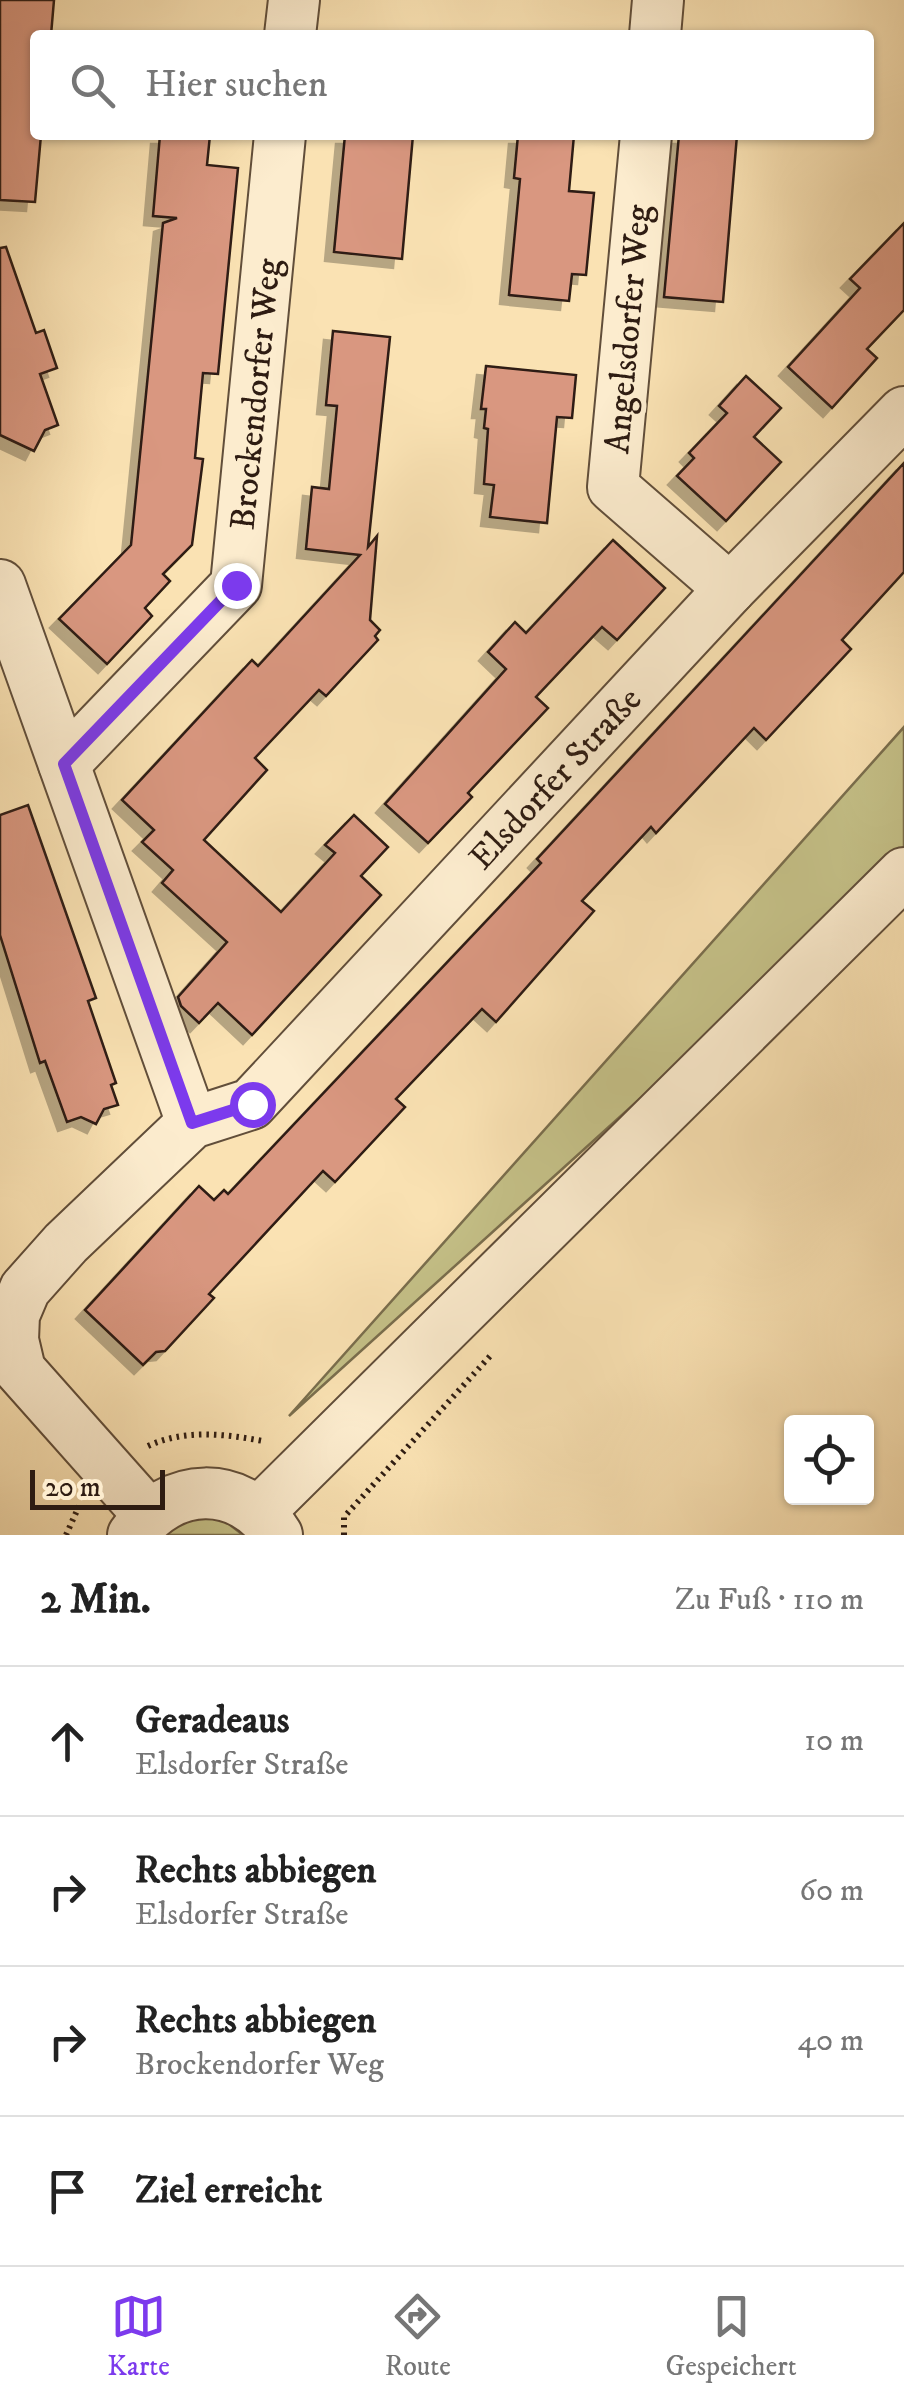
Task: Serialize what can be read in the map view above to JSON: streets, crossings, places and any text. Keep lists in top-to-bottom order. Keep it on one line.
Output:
{"streets":{"street":["Angelsdorfer Weg","Brockendorfer Weg","Elsdorfer Straße"]},"crossings":[["Angelsdorfer Weg","Elsdorfer Straße"]],"scale_bar":"20 m","page":{"search":"Hier suchen","scale":"20 m","heading":["2 Min.","Zu Fuß · 110 m"],"list":[["Geradeaus","Elsdorfer Straße","10 m"],["Rechts abbiegen","Elsdorfer Straße","60 m"],["Rechts abbiegen","Brockendorfer Weg","40 m"],"Ziel erreicht"],"nav":["Karte","Route","Gespeichert"]}}
